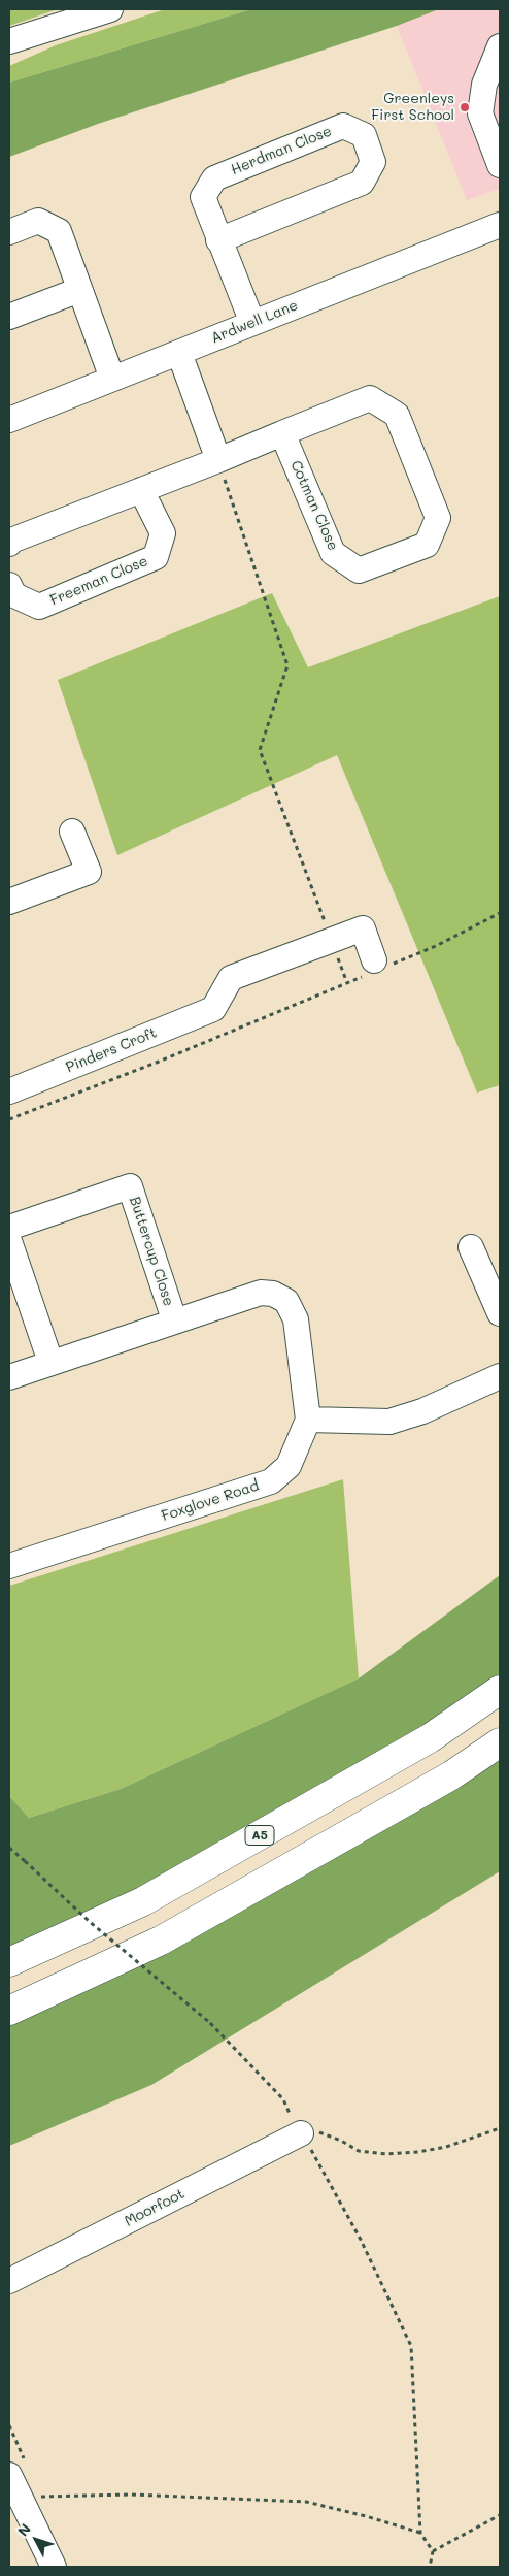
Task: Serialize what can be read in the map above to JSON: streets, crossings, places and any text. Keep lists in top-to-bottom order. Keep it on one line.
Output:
{"streets":{"highway":["A5"],"street":["Herdman Close","Ardwell Lane","Cotman Close","Freeman Close","Pinders Croft","Buttercup Close","Foxglove Road","Moorfoot"]},"crossings":[["Herdman Close","Ardwell Lane"],["Buttercup Close","Foxglove Road"]],"places":["Greenleys First School"],"north":"top left"}
